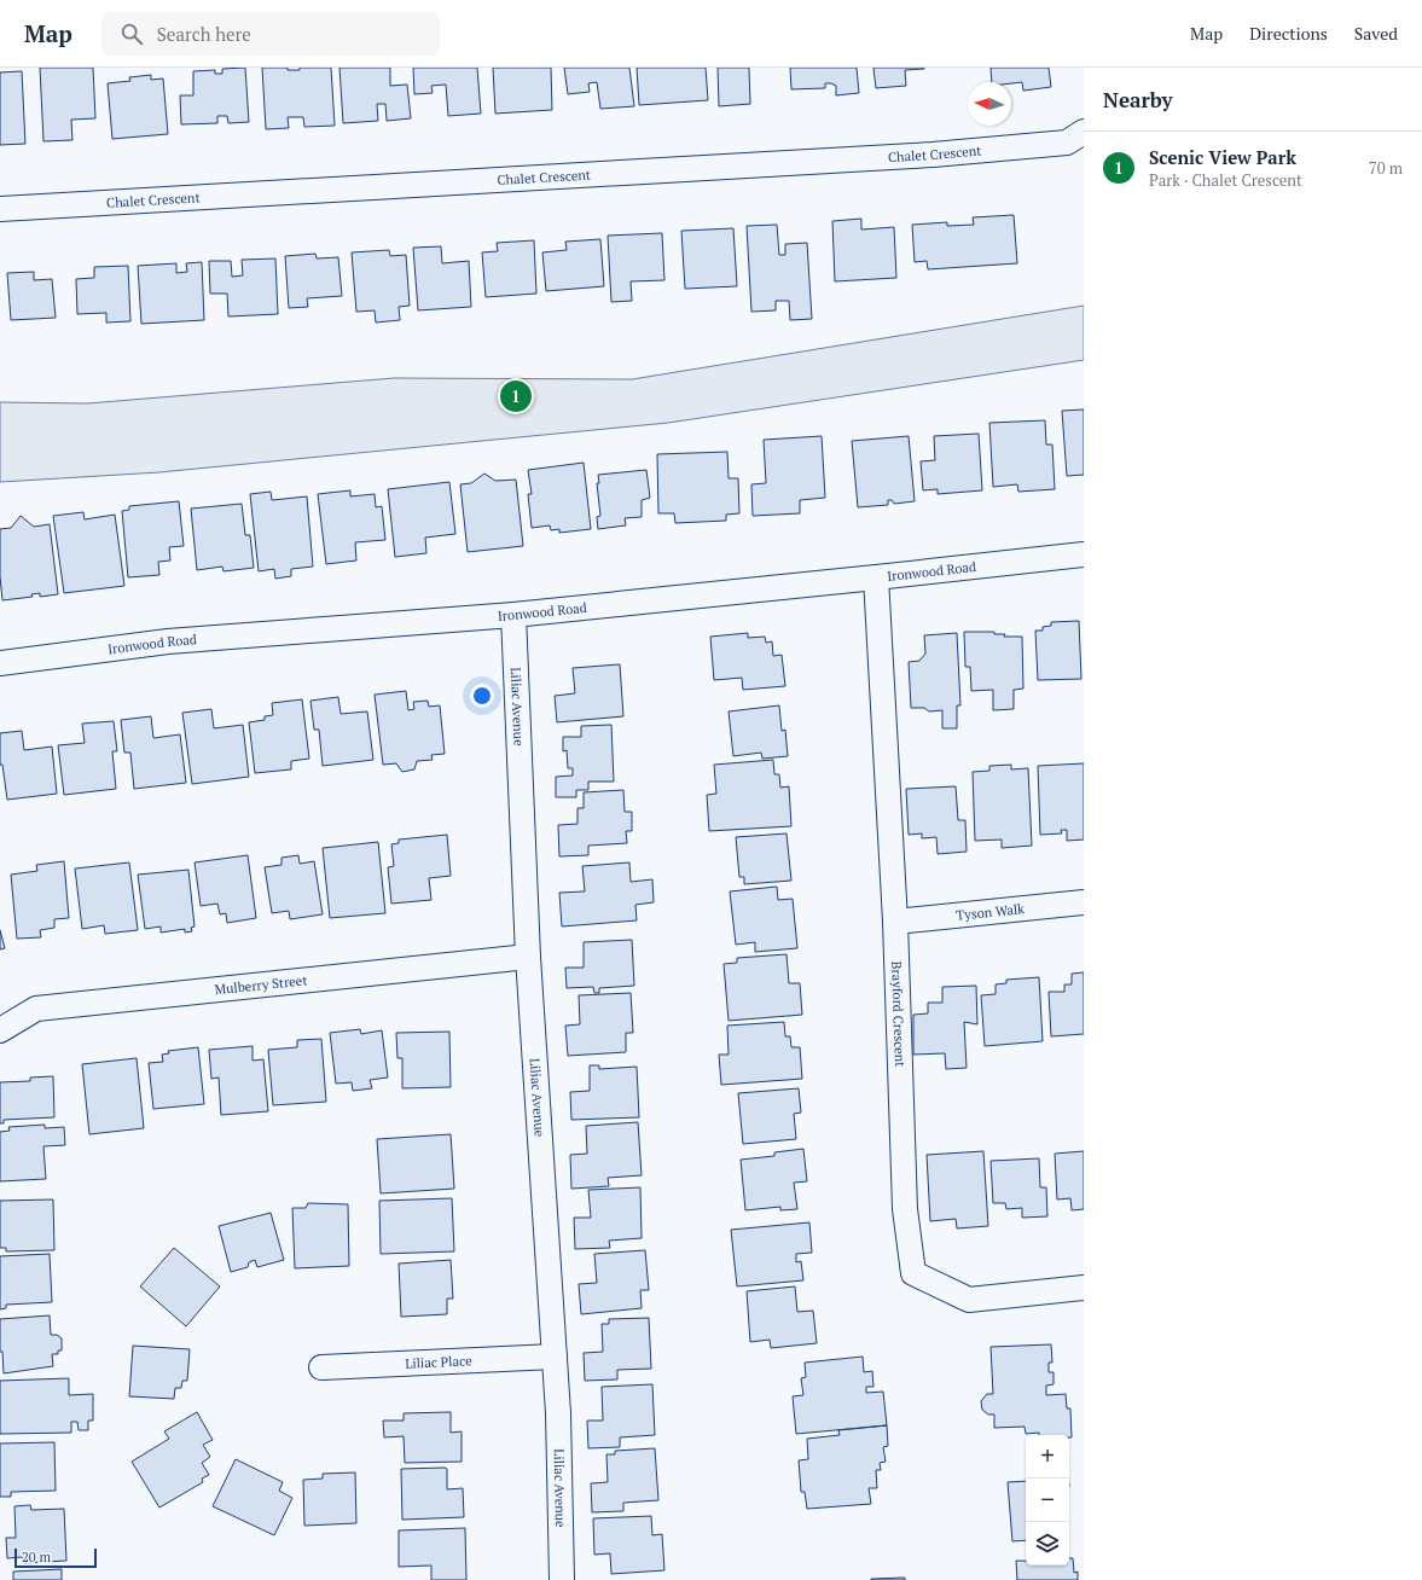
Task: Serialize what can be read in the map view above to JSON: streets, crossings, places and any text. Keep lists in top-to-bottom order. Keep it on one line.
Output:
{"streets":{"street":["Chalet Crescent","Ironwood Road","Liliac Avenue","Tyson Walk","Mulberry Street","Brayford Crescent","Liliac Place"]},"crossings":[["Ironwood Road","Liliac Avenue"],["Ironwood Road","Brayford Crescent"],["Liliac Avenue","Mulberry Street"],["Liliac Avenue","Liliac Place"],["Tyson Walk","Brayford Crescent"]],"scale_bar":"20 m","north":"left","page":{"header":"Map","search":"Search here","nav":["Map","Directions","Saved"],"heading":"Nearby","list":[{"mark":"1","name":"Scenic View Park","note":"Park · Chalet Crescent","value":"70 m"}],"pins":"1","map_buttons":["+","−"],"scale":"20 m"}}
